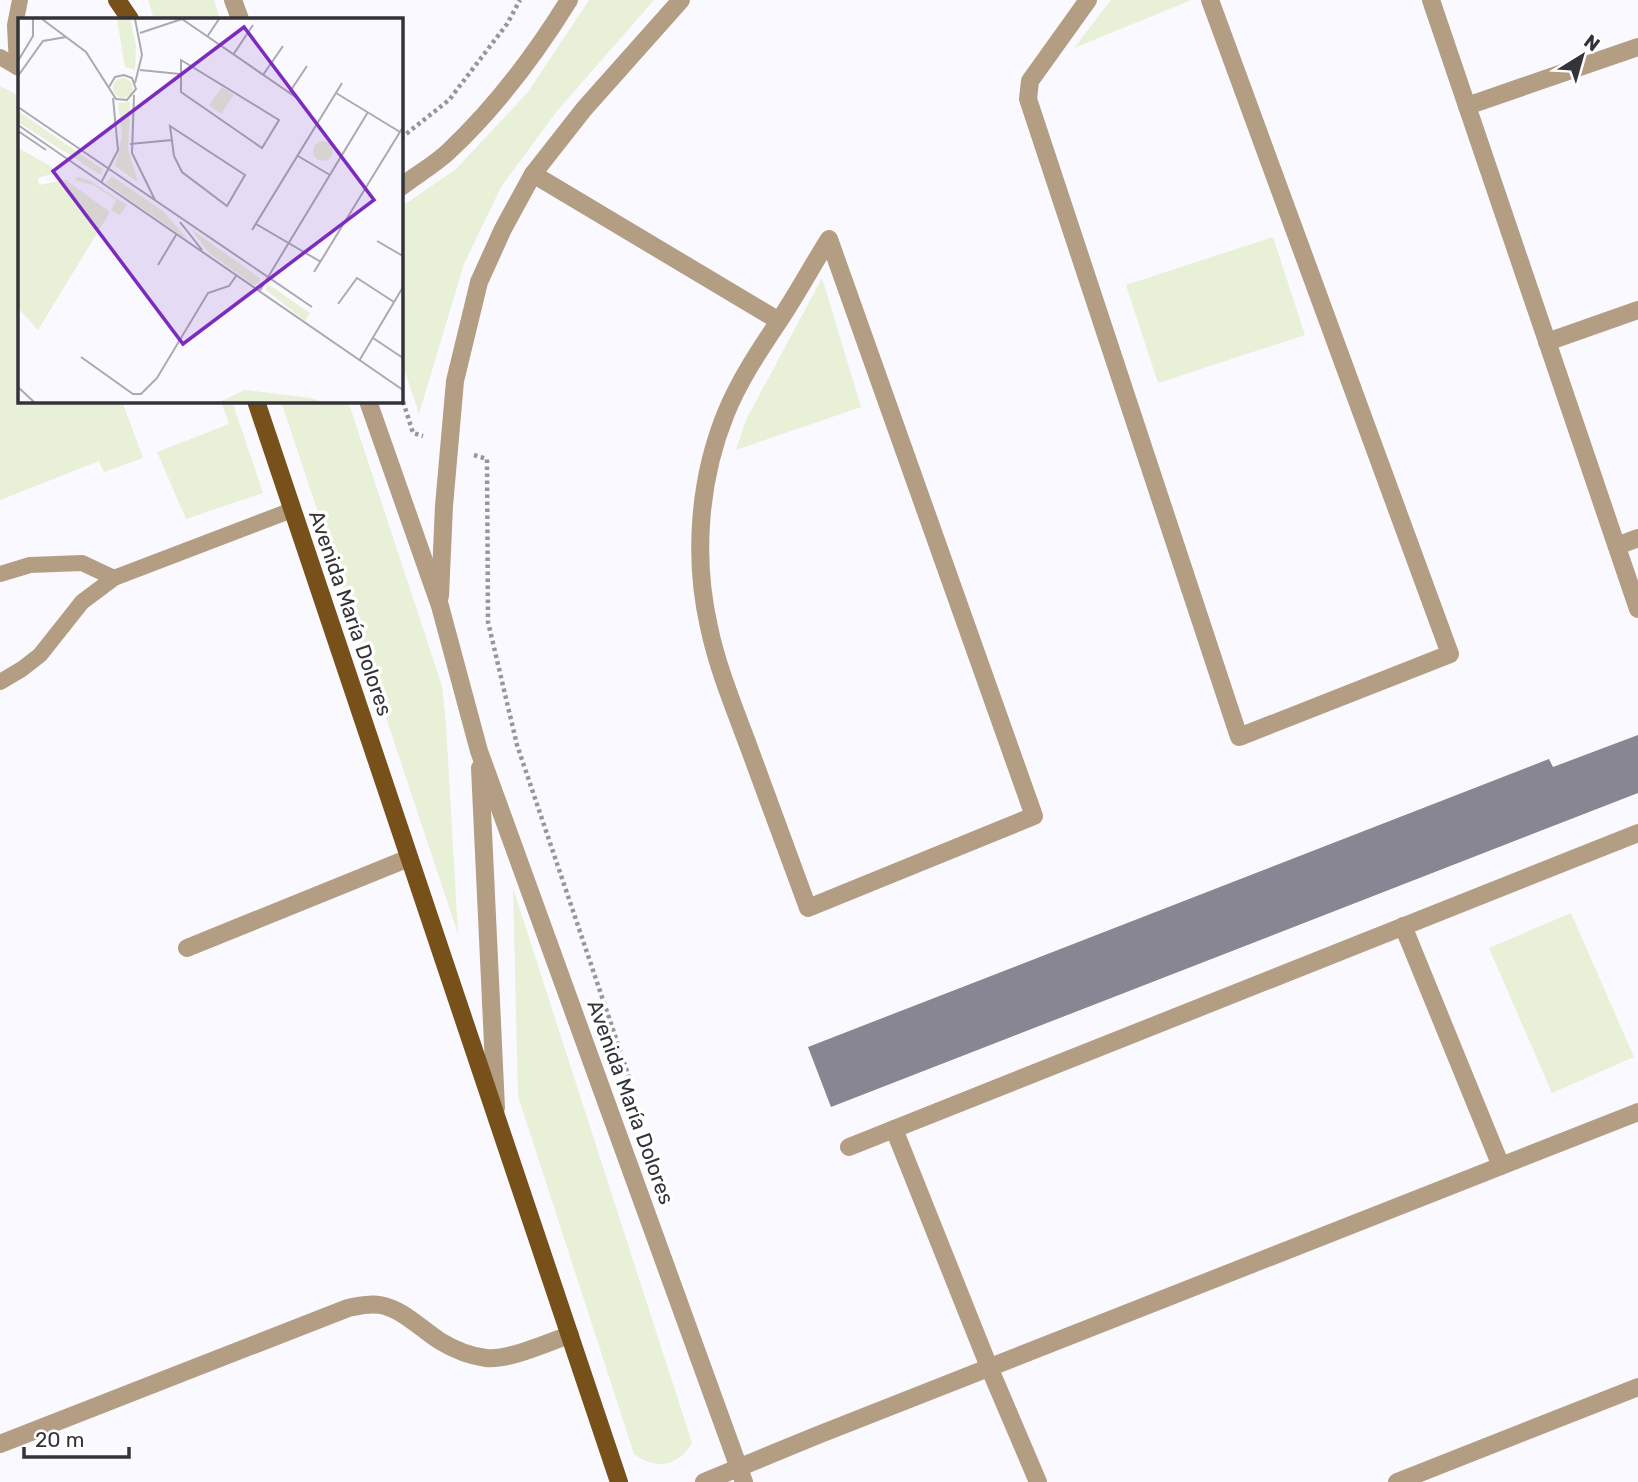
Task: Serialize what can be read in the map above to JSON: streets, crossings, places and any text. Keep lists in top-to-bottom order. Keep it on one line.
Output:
{"streets":{"main road":["Avenida María Dolores"]},"scale_bar":"20 m","north":"top right"}
